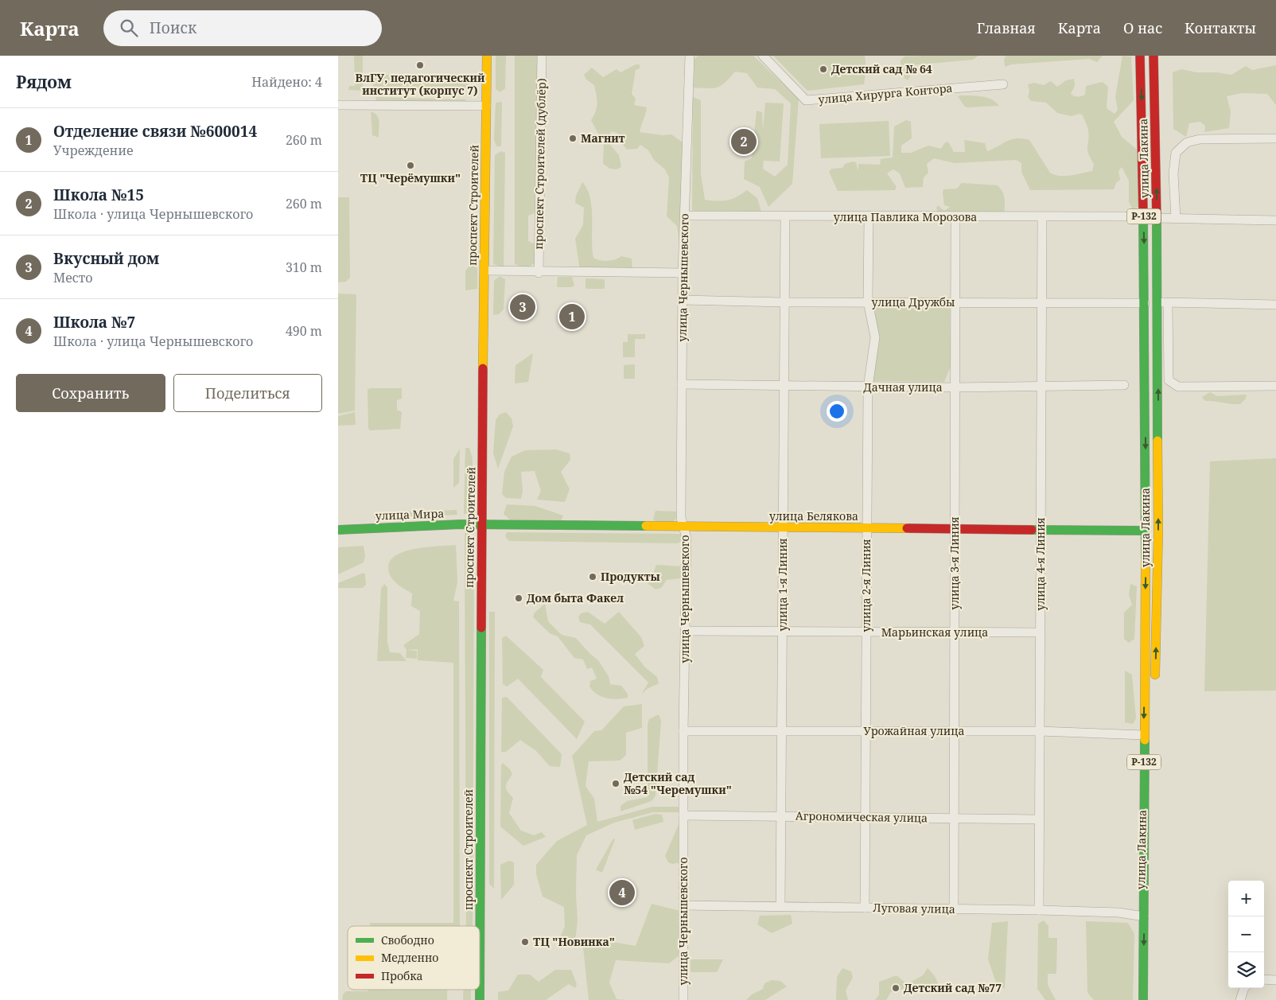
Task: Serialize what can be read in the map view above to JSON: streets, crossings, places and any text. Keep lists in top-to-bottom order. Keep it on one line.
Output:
{"streets":{"main road":["улица Лакина","проспект Строителей","Р-132","улица Мира","улица Белякова"],"street":["улица Хирурга Контора","проспект Строителей (дублёр)","улица Павлика Морозова","улица Чернышевского","улица Дружбы","Дачная улица","улица 3-я Линия","улица 4-я Линия","улица 1-я Линия","улица 2-я Линия","Марьинская улица","Урожайная улица","Агрономическая улица","Луговая улица"]},"crossings":[["улица Лакина","улица Дружбы"],["улица Лакина","улица Белякова"],["улица Лакина","Урожайная улица"],["улица Лакина","Луговая улица"],["проспект Строителей","улица Мира"],["проспект Строителей","улица Белякова"],["улица Павлика Морозова","улица Чернышевского"],["улица Павлика Морозова","улица 3-я Линия"],["улица Павлика Морозова","улица 4-я Линия"],["улица Павлика Морозова","улица 1-я Линия"],["улица Павлика Морозова","улица 2-я Линия"],["улица Чернышевского","улица Дружбы"],["улица Чернышевского","Дачная улица"],["улица Чернышевского","улица Белякова"],["улица Чернышевского","Марьинская улица"],["улица Чернышевского","Урожайная улица"],["улица Чернышевского","Агрономическая улица"],["улица Чернышевского","Луговая улица"],["улица Дружбы","улица 3-я Линия"],["улица Дружбы","улица 4-я Линия"],["улица Дружбы","улица 1-я Линия"],["улица Дружбы","улица 2-я Линия"],["Дачная улица","улица 3-я Линия"],["Дачная улица","улица 4-я Линия"],["Дачная улица","улица 1-я Линия"],["Дачная улица","улица 2-я Линия"],["улица Мира","улица Белякова"],["улица Белякова","улица 3-я Линия"],["улица Белякова","улица 4-я Линия"],["улица Белякова","улица 1-я Линия"],["улица Белякова","улица 2-я Линия"],["улица 3-я Линия","Марьинская улица"],["улица 3-я Линия","Урожайная улица"],["улица 3-я Линия","Агрономическая улица"],["улица 3-я Линия","Луговая улица"],["улица 4-я Линия","Марьинская улица"],["улица 4-я Линия","Урожайная улица"],["улица 4-я Линия","Агрономическая улица"],["улица 4-я Линия","Луговая улица"],["улица 1-я Линия","Марьинская улица"],["улица 1-я Линия","Урожайная улица"],["улица 1-я Линия","Агрономическая улица"],["улица 1-я Линия","Луговая улица"],["улица 2-я Линия","Марьинская улица"],["улица 2-я Линия","Урожайная улица"],["улица 2-я Линия","Агрономическая улица"],["улица 2-я Линия","Луговая улица"]],"places":["ВлГУ, педагогический институт (корпус 7)","Детский сад № 64","Магнит","ТЦ \"Черёмушки\"","Продукты","Дом быта Факел","Детский сад №54 \"Черемушки\"","ТЦ \"Новинка\"","Детский сад №77"],"legend":["Свободно","Медленно","Пробка"],"page":{"header":"Карта","search":"Поиск","nav":["Главная","Карта","О нас","Контакты"],"heading":["Рядом","Найдено: 4"],"list":[{"mark":"1","name":"Отделение связи №600014","note":"Учреждение","value":"260 m"},{"mark":"2","name":"Школа №15","note":"Школа · улица Чернышевского","value":"260 m"},{"mark":"3","name":"Вкусный дом","note":"Место","value":"310 m"},{"mark":"4","name":"Школа №7","note":"Школа · улица Чернышевского","value":"490 m"}],"pins":["2","3","1","4"],"buttons":["Сохранить","Поделиться"],"map_buttons":["+","−"]}}
